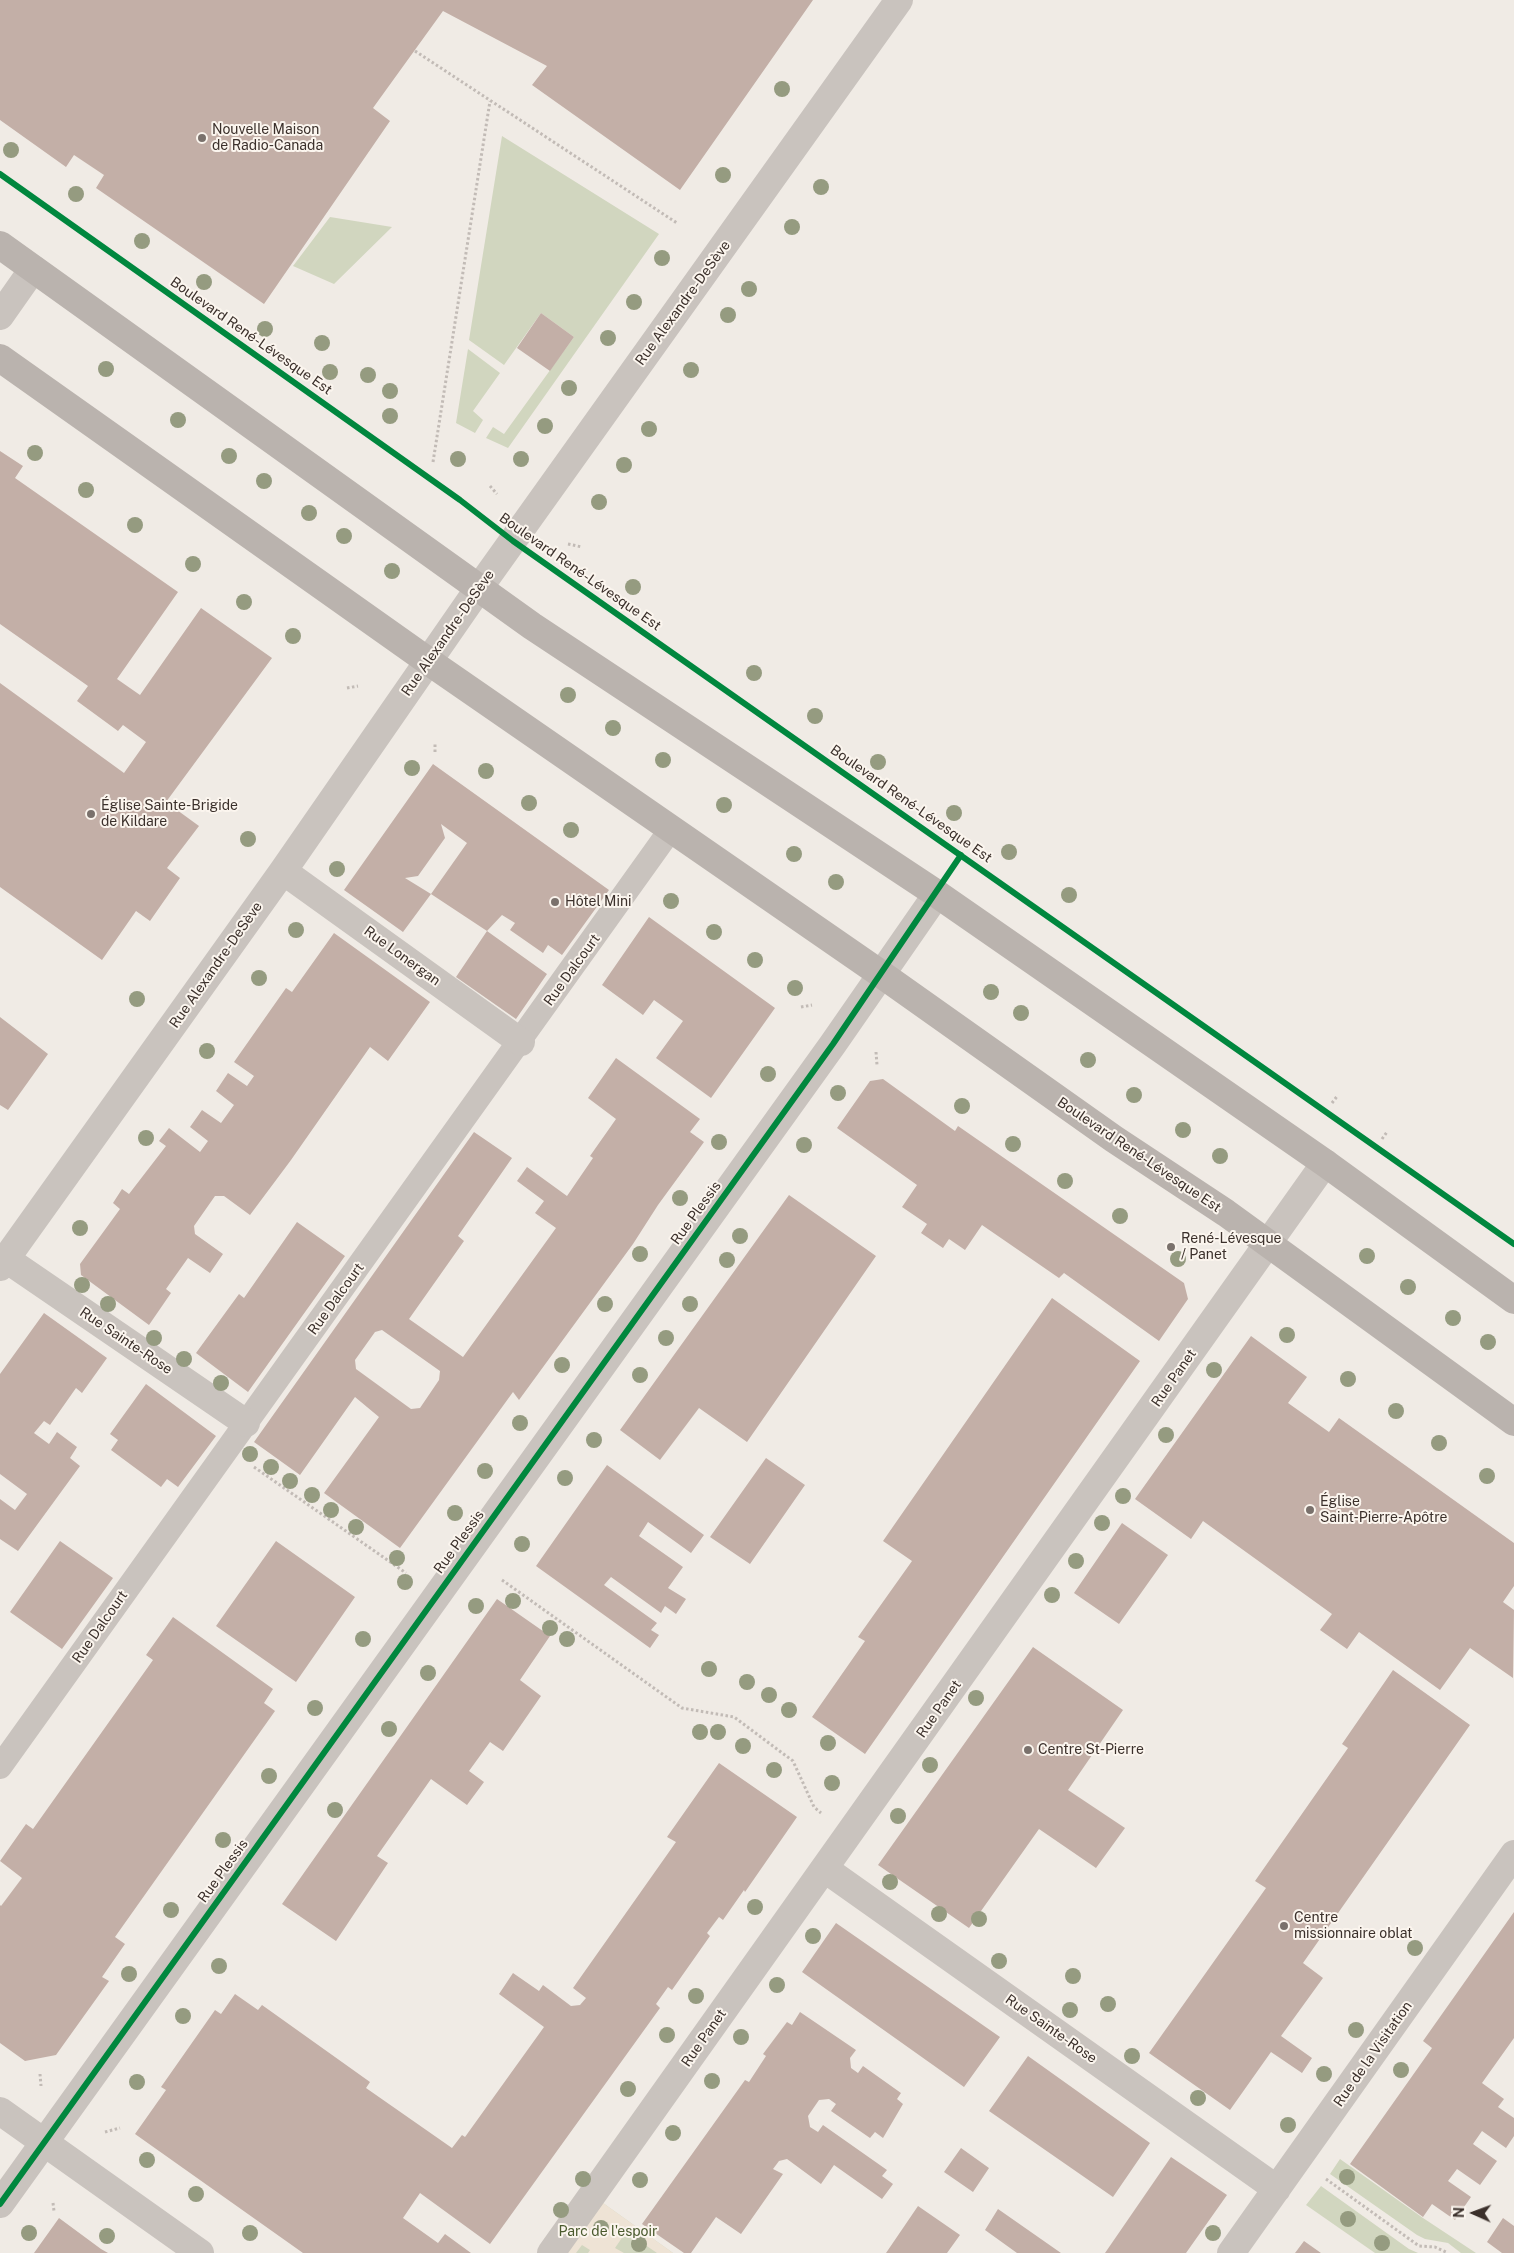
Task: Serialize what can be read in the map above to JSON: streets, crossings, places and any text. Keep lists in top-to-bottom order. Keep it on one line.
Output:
{"streets":{"main road":["Boulevard René-Lévesque Est"],"street":["Rue Alexandre-DeSève","Rue Lonergan","Rue Plessis","Rue Sainte-Rose","Rue Panet","Rue de la Visitation"],"lane":["Rue Dalcourt"]},"crossings":[["Rue Alexandre-DeSève","Boulevard René-Lévesque Est"],["Rue Alexandre-DeSève","Rue Lonergan"],["Rue Alexandre-DeSève","Rue Sainte-Rose"],["Boulevard René-Lévesque Est","Rue Dalcourt"],["Boulevard René-Lévesque Est","Rue Plessis"],["Boulevard René-Lévesque Est","Rue Panet"],["Rue Lonergan","Rue Dalcourt"],["Rue Dalcourt","Rue Sainte-Rose"],["Rue Sainte-Rose","Rue Panet"],["Rue Sainte-Rose","Rue de la Visitation"]],"parks":["Parc de l'espoir"],"places":["Nouvelle Maison de Radio-Canada","Église Sainte-Brigide de Kildare","Hôtel Mini","René-Lévesque / Panet","Église Saint-Pierre-Apôtre","Centre St-Pierre","Centre missionnaire oblat"],"north":"left"}
